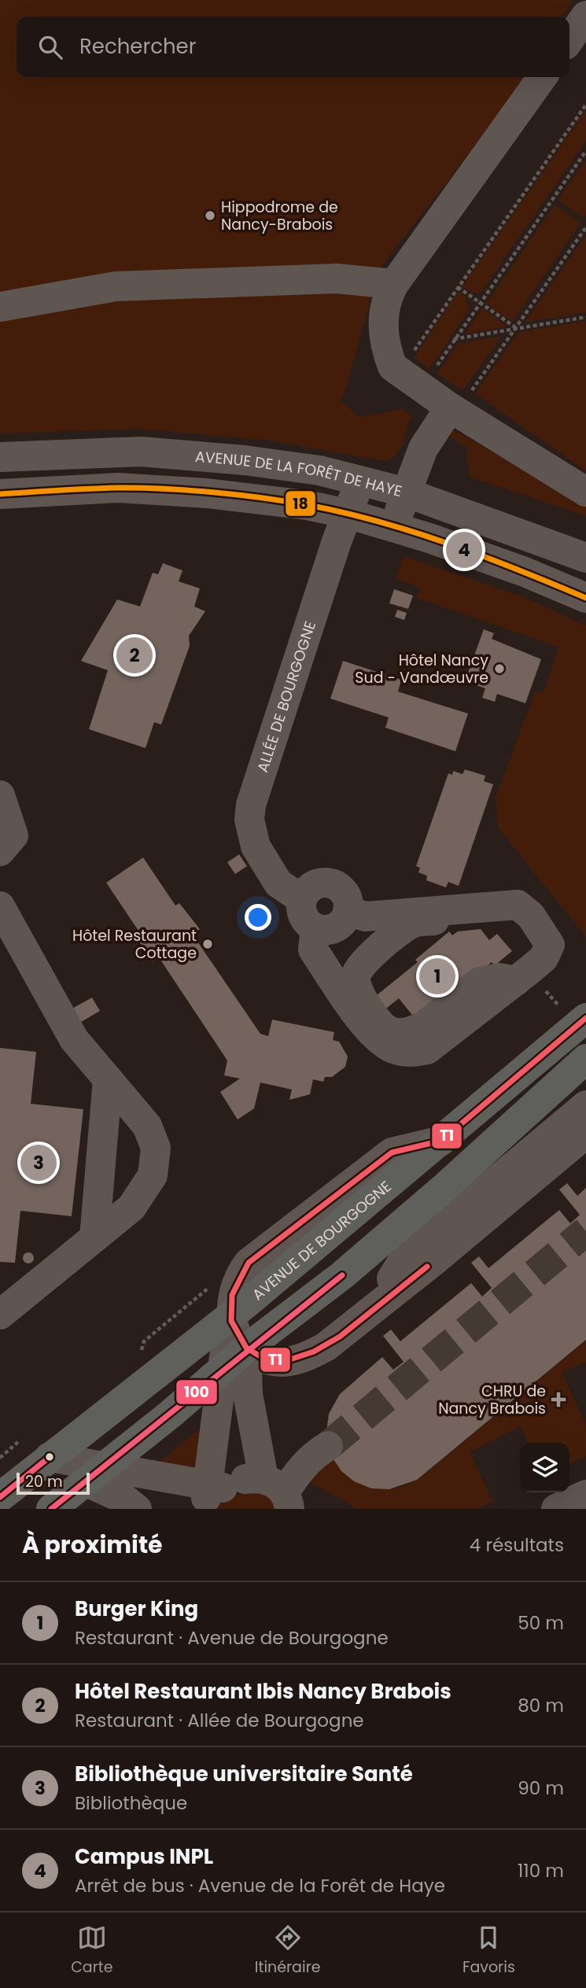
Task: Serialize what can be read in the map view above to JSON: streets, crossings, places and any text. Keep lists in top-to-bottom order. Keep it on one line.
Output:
{"streets":{"main road":["AVENUE DE BOURGOGNE"],"street":["AVENUE DE LA FORÊT DE HAYE","ALLÉE DE BOURGOGNE"]},"crossings":[["AVENUE DE LA FORÊT DE HAYE","ALLÉE DE BOURGOGNE"]],"places":{"other":["Hippodrome de Nancy-Brabois","Hôtel Nancy Sud - Vandœuvre","Hôtel Restaurant Cottage"],"health":["CHRU de Nancy Brabois"]},"lines":["transit line 18","transit line T1","transit line 100"],"scale_bar":"20 m","page":{"search":"Rechercher","pins":["4","2","1","3"],"scale":"20 m","heading":["À proximité","4 résultats"],"list":[{"mark":"1","name":"Burger King","note":"Restaurant · Avenue de Bourgogne","value":"50 m"},{"mark":"2","name":"Hôtel Restaurant Ibis Nancy Brabois","note":"Restaurant · Allée de Bourgogne","value":"80 m"},{"mark":"3","name":"Bibliothèque universitaire Santé","note":"Bibliothèque","value":"90 m"},{"mark":"4","name":"Campus INPL","note":"Arrêt de bus · Avenue de la Forêt de Haye","value":"110 m"}],"nav":["Carte","Itinéraire","Favoris"]}}
